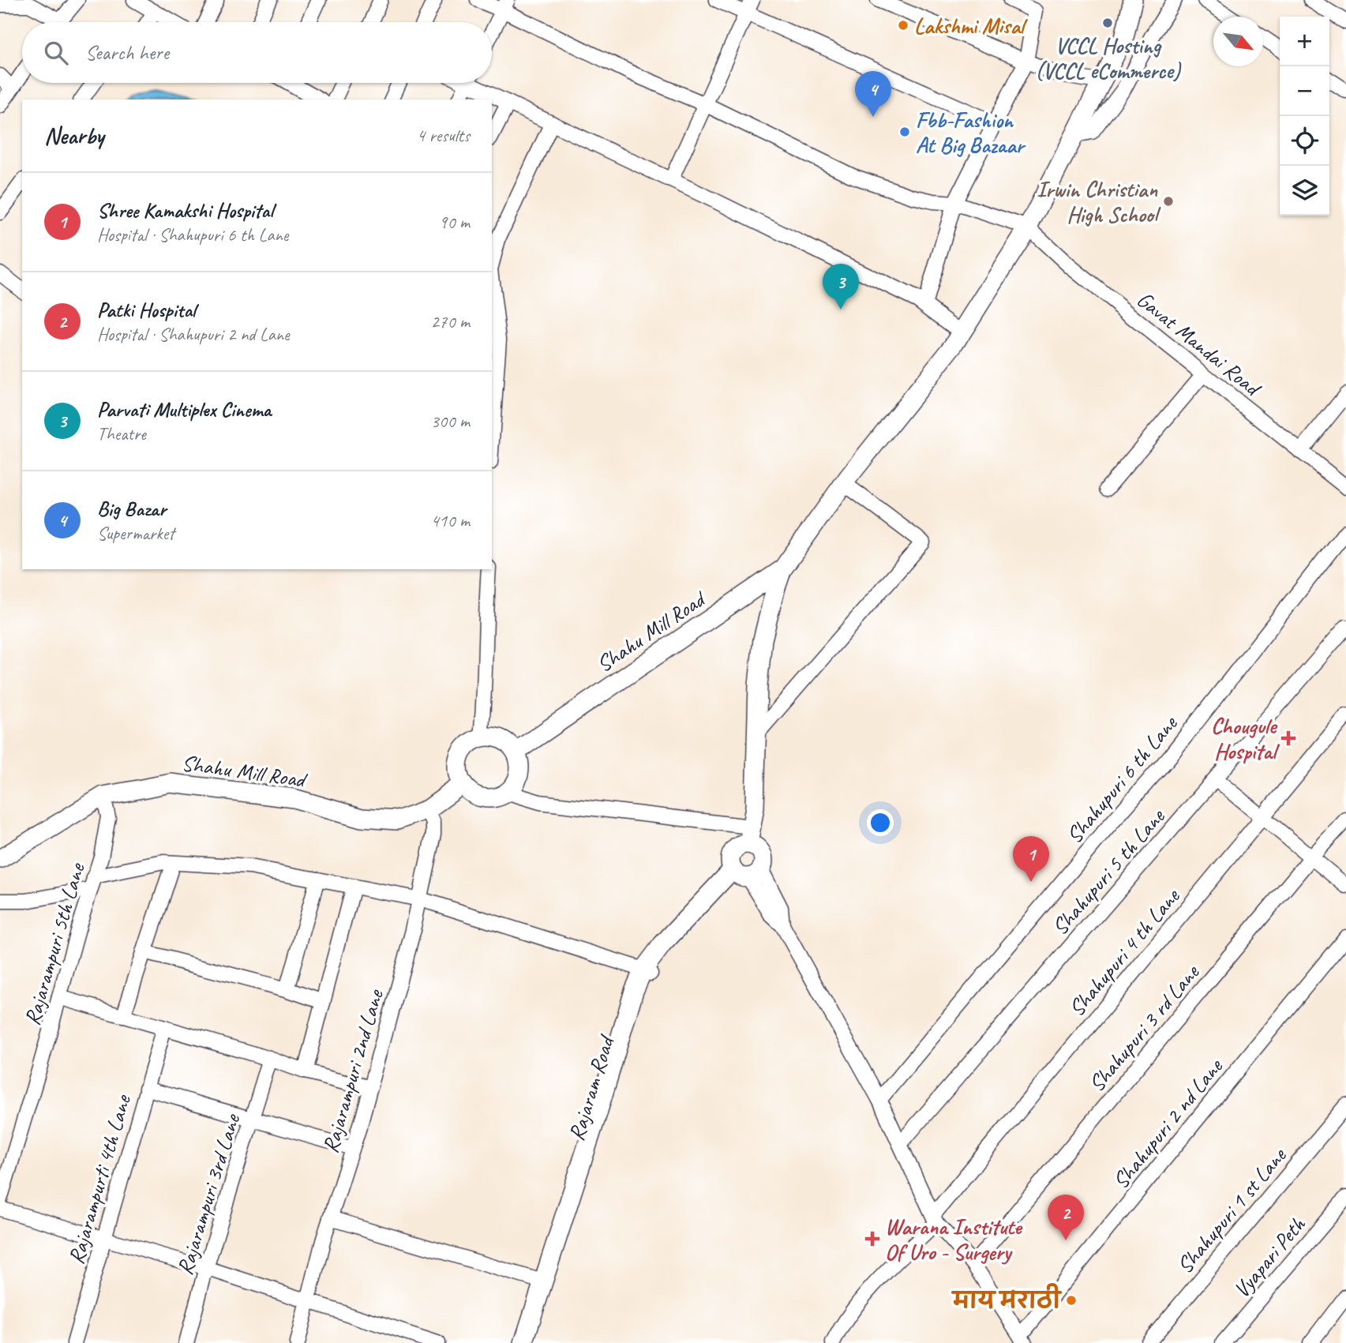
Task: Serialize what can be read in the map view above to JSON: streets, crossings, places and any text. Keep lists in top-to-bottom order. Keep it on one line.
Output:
{"streets":{"main road":["Shahu Mill Road","Rajaram Road"],"street":["Gavat Mandai Road","Shahupuri 6 th Lane","Shahupuri 5 th Lane","Rajarampuri 5th Lane","Shahupuri 4 th Lane","Shahupuri 3 rd Lane","Rajarampuri 2nd Lane","Shahupuri 2 nd Lane","Rajarampurti 4th Lane","Rajarampuri 3rd Lane","Shahupuri 1 st Lane","Vyapari Peth"]},"crossings":[["Shahu Mill Road","Rajarampuri 5th Lane"],["Shahu Mill Road","Rajarampuri 2nd Lane"]],"places":{"other":["VCCL Hosting (VCCL eCommerce)","Lakshmi Misal","Fbb-Fashion At Big Bazaar","Irwin Christian High School","माय मराठी"],"health":["Chougule Hospital","Warana Institute Of Uro - Surgery"]},"north":"bottom right","page":{"map_buttons":["+","−"],"search":"Search here","pins":["4","3","1","2"],"heading":["Nearby","4 results"],"list":[{"mark":"1","name":"Shree Kamakshi Hospital","note":"Hospital · Shahupuri 6 th Lane","value":"90 m"},{"mark":"2","name":"Patki Hospital","note":"Hospital · Shahupuri 2 nd Lane","value":"270 m"},{"mark":"3","name":"Parvati Multiplex Cinema","note":"Theatre","value":"300 m"},{"mark":"4","name":"Big Bazar","note":"Supermarket","value":"410 m"}]}}
